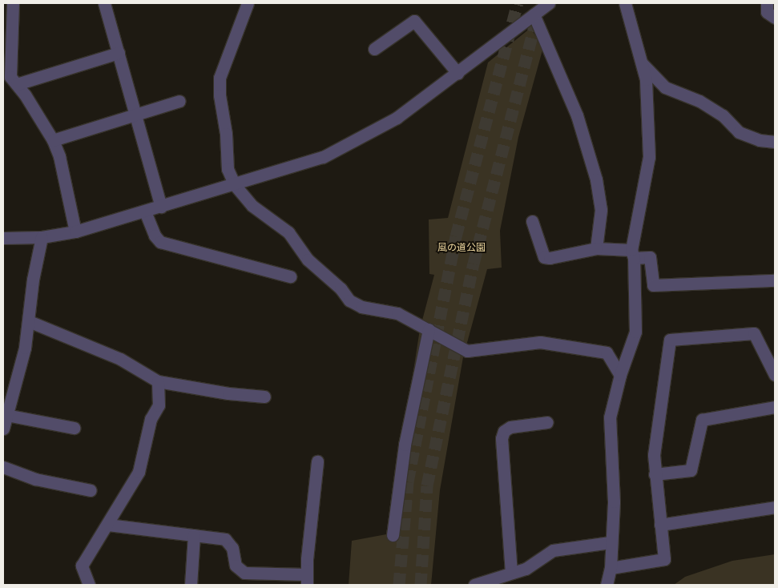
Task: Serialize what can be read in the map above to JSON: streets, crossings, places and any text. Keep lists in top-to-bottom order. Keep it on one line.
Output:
{"parks":["風の道公園"]}
